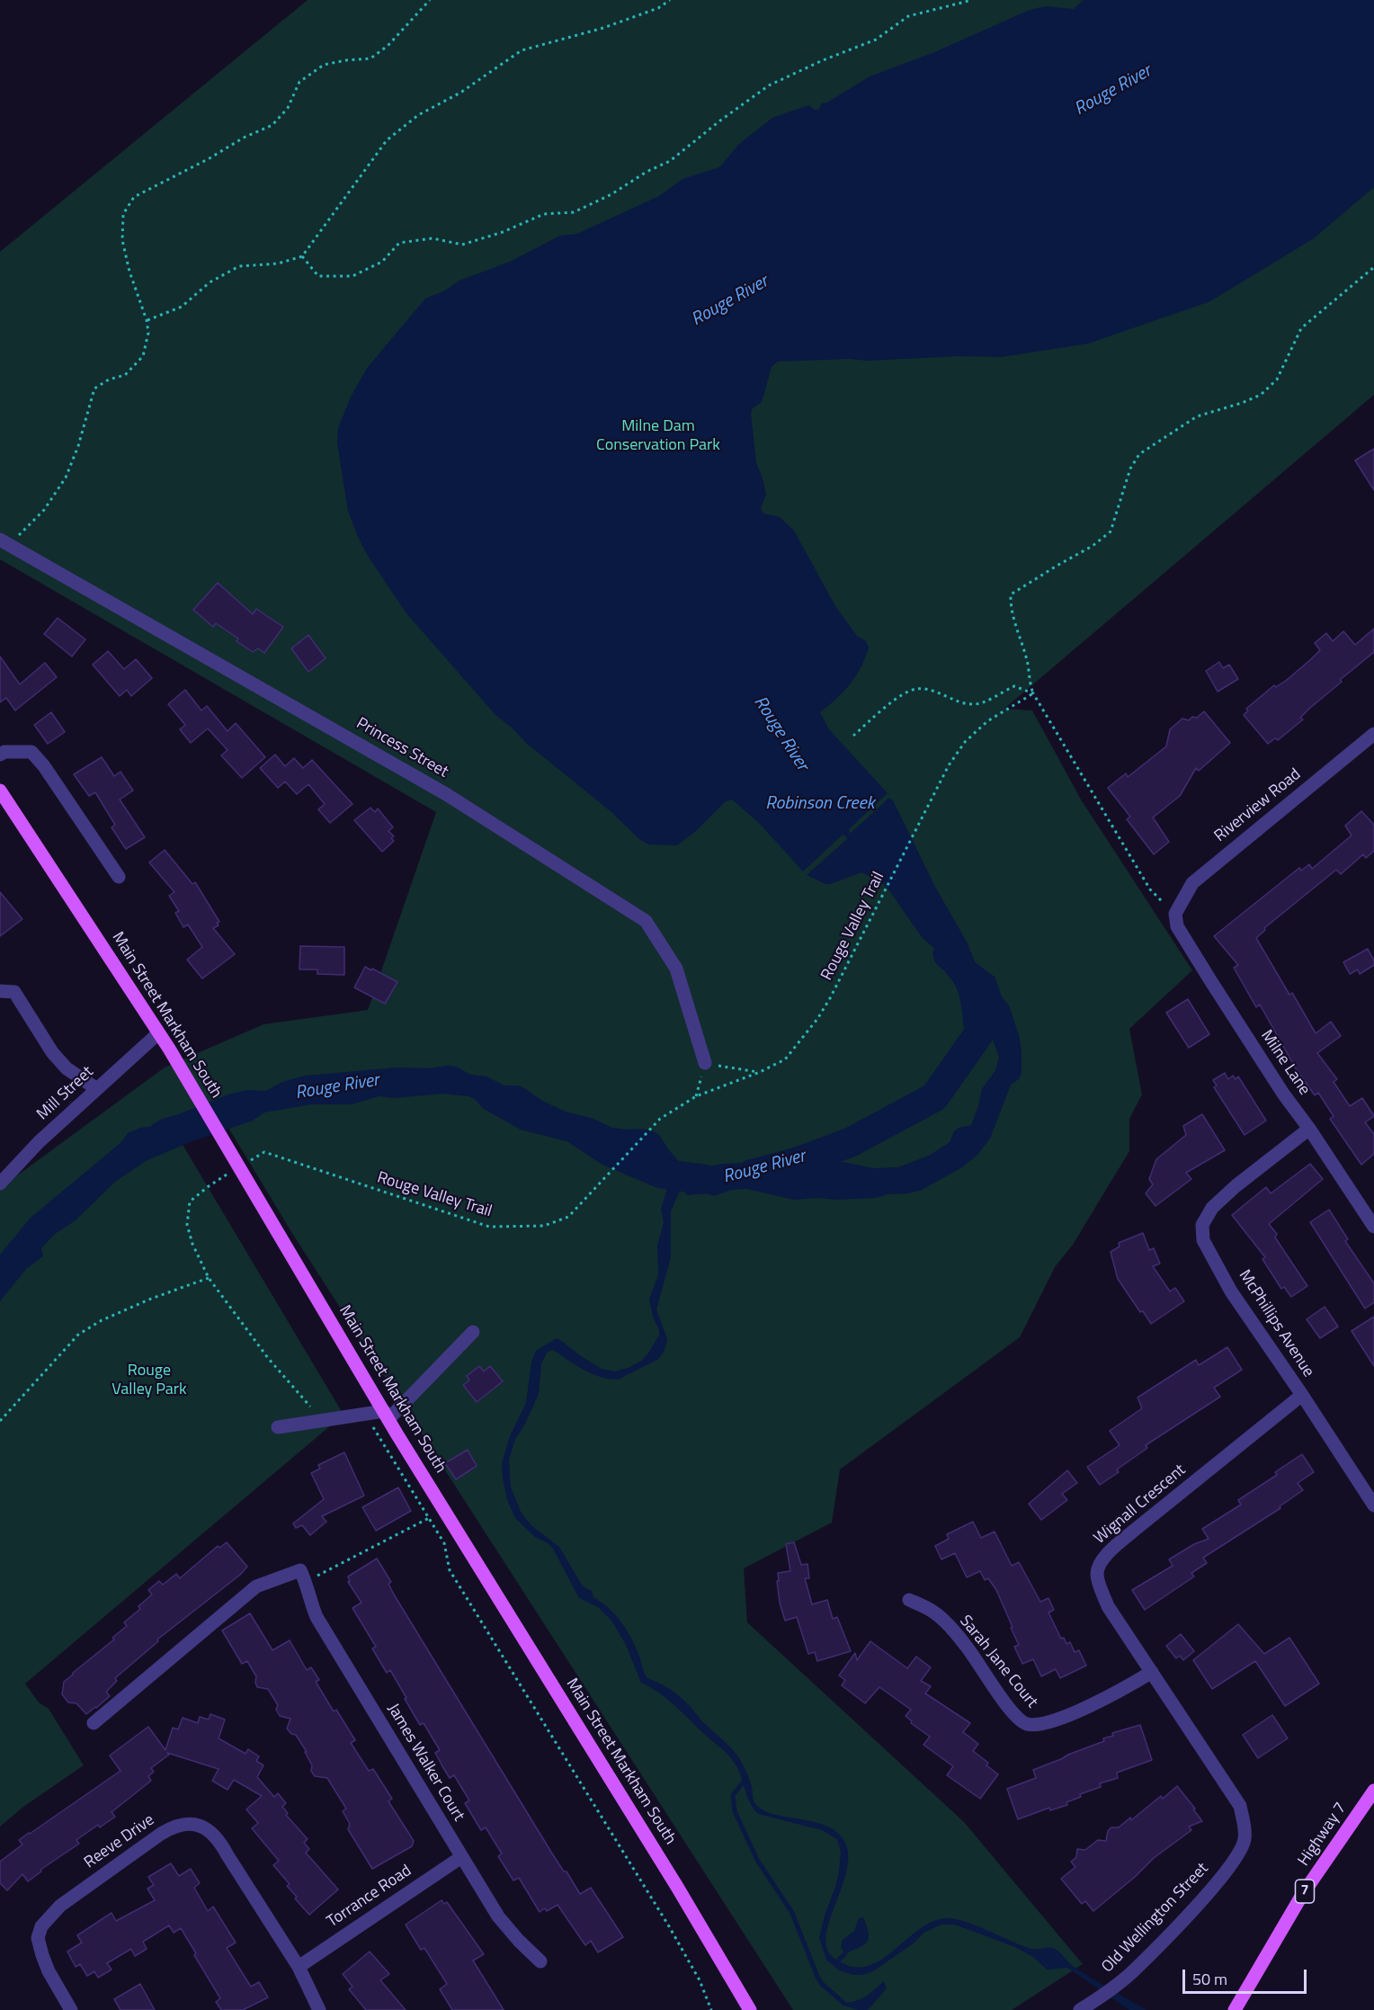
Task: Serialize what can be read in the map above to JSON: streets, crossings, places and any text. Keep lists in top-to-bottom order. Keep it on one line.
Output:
{"streets":{"main road":["Main Street Markham South","Highway 7","7"],"street":["Princess Street","Riverview Road","Milne Lane","Mill Street","McPhillips Avenue","Wignall Crescent","Sarah Jane Court","James Walker Court","Reeve Drive","Torrance Road","Old Wellington Street"],"path":["Rouge Valley Trail"]},"crossings":[["Riverview Road","Milne Lane"],["Main Street Markham South","Mill Street"],["Milne Lane","McPhillips Avenue"],["McPhillips Avenue","Wignall Crescent"],["Wignall Crescent","Sarah Jane Court"],["Wignall Crescent","Old Wellington Street"],["Sarah Jane Court","Old Wellington Street"],["James Walker Court","Torrance Road"],["Reeve Drive","Torrance Road"]],"water":["Rouge River","Robinson Creek"],"parks":["Milne Dam Conservation Park","Rouge Valley Park"],"scale_bar":"50 m"}
